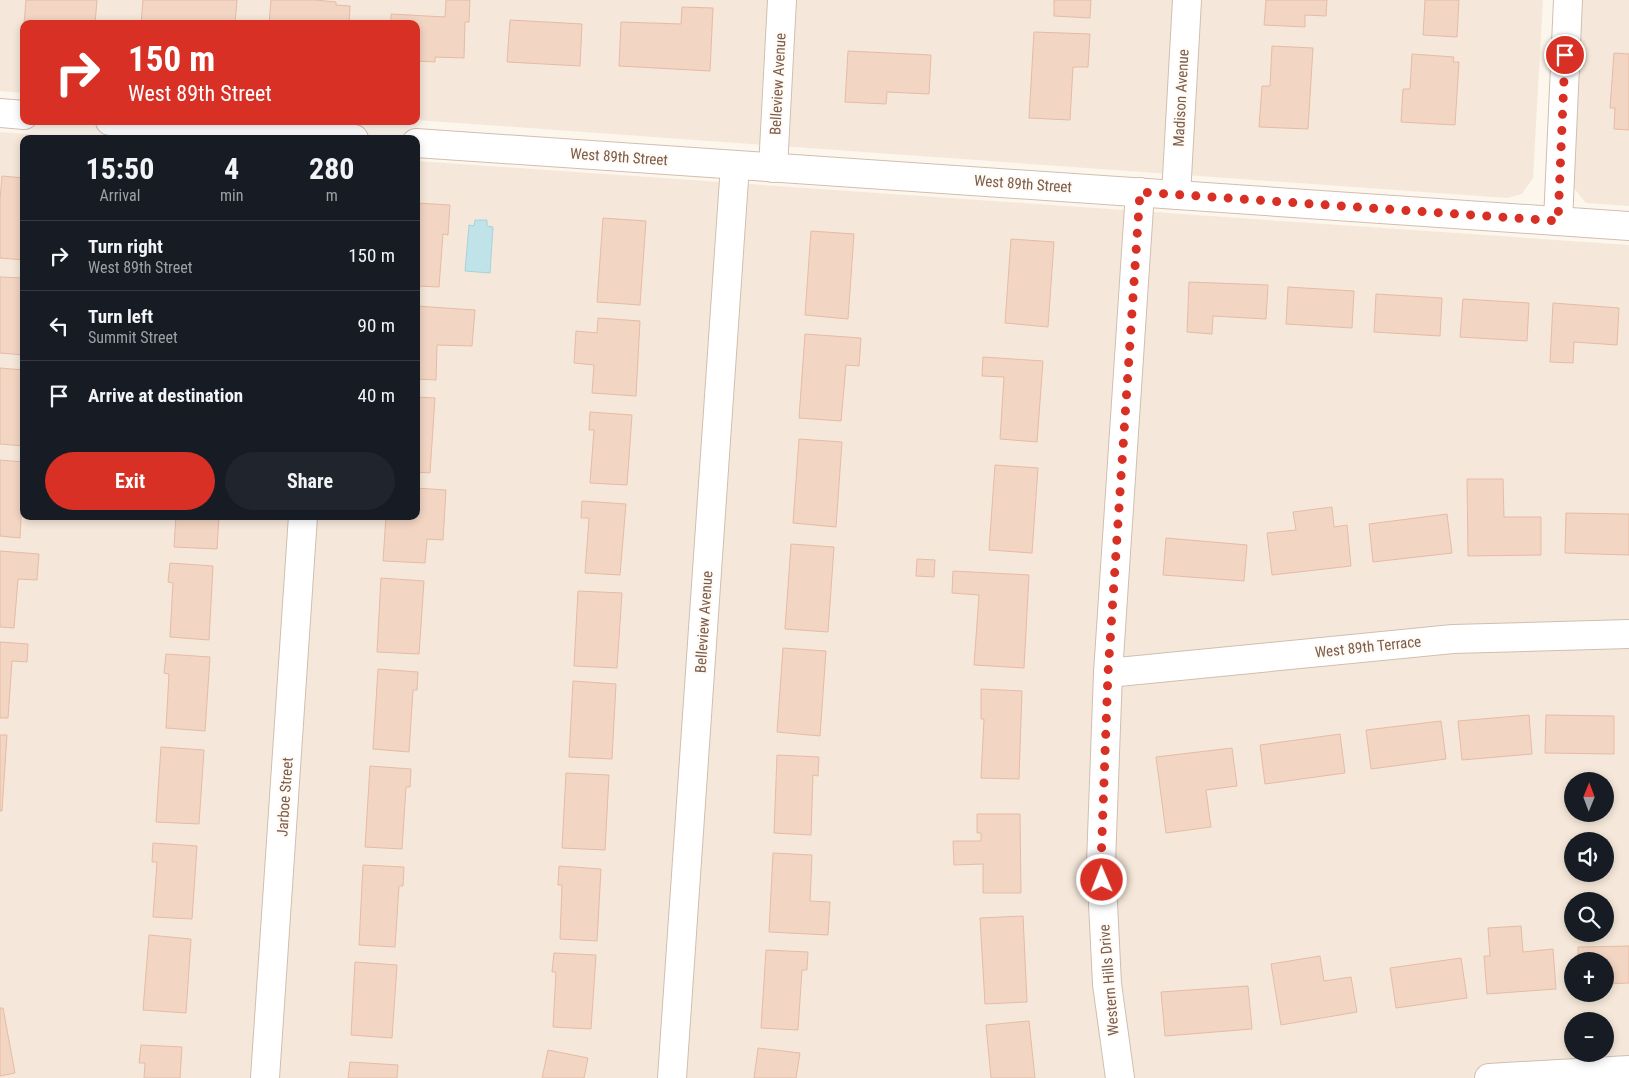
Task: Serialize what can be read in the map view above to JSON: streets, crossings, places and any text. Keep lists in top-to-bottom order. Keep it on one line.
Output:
{"streets":{"street":["Belleview Avenue","Madison Avenue","West 89th Street","West 89th Terrace","Jarboe Street","Western Hills Drive"]},"crossings":[["Belleview Avenue","West 89th Street"],["Madison Avenue","West 89th Street"],["West 89th Street","Western Hills Drive"],["West 89th Terrace","Western Hills Drive"]],"north":"top","page":{"turn":["150 m","West 89th Street"],"eta":["15:50","Arrival","4","min","280","m"],"list":[{"name":"Turn right","note":"West 89th Street","value":"150 m"},{"name":"Turn left","note":"Summit Street","value":"90 m"},{"name":"Arrive at destination","value":"40 m"}],"buttons":["Exit","Share"],"map_buttons":["+","−"]}}
